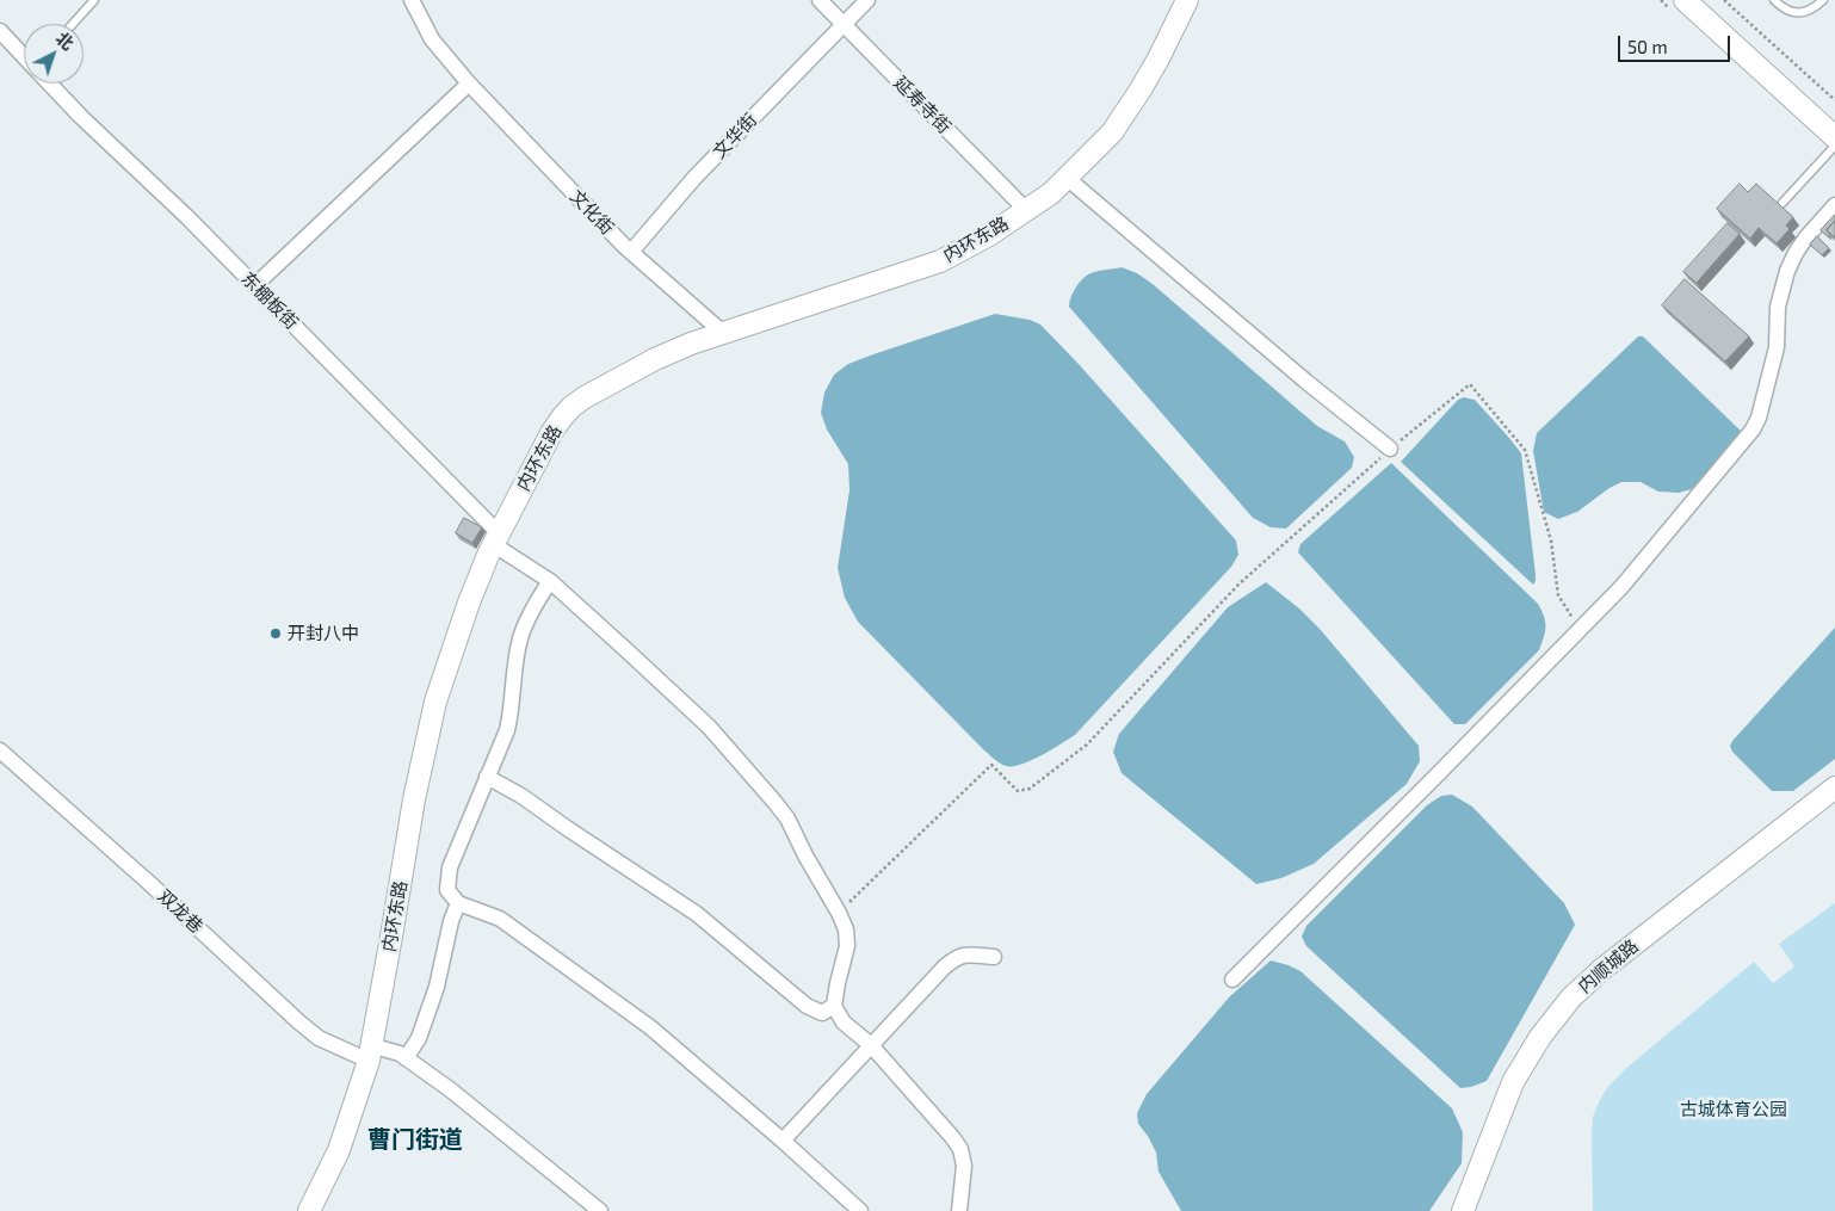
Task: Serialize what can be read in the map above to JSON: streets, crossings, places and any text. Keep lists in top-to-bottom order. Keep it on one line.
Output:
{"streets":{"street":["延寿寺街","文华街","文化街","内环东路","东棚板街","双龙巷","内顺城路"]},"crossings":[["延寿寺街","文华街"],["延寿寺街","内环东路"],["文华街","文化街"],["文化街","内环东路"],["内环东路","东棚板街"],["内环东路","双龙巷"]],"districts":["曹门街道"],"parks":["古城体育公园"],"places":["开封八中"],"scale_bar":"50 m","north":"top right"}
